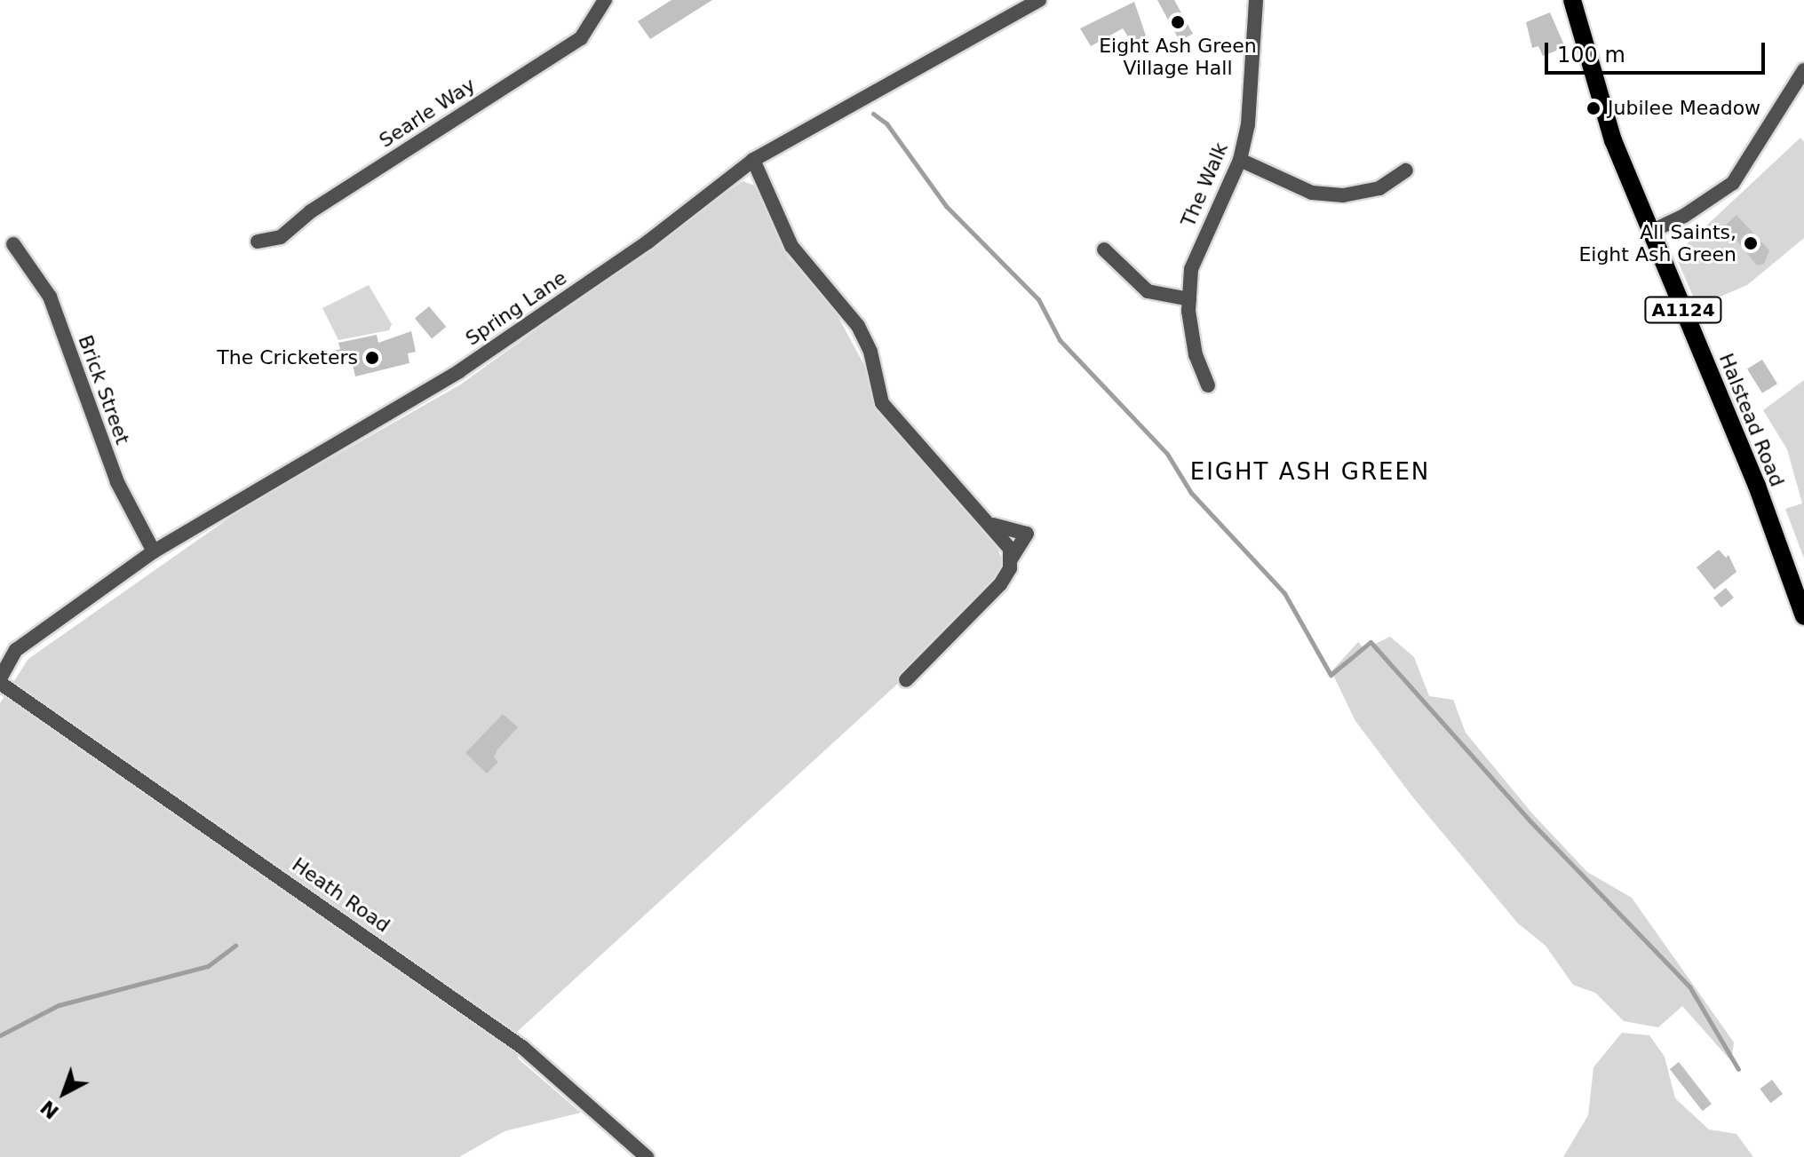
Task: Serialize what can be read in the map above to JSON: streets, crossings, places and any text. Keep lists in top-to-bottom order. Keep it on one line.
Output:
{"streets":{"main road":["A1124","Halstead Road"],"street":["Searle Way","The Walk","Spring Lane","Brick Street","Heath Road"]},"crossings":[["Spring Lane","Brick Street"],["Spring Lane","Heath Road"]],"districts":["EIGHT ASH GREEN"],"places":["Eight Ash Green Village Hall","Jubilee Meadow","All Saints, Eight Ash Green","The Cricketers"],"scale_bar":"100 m","north":"bottom left"}
